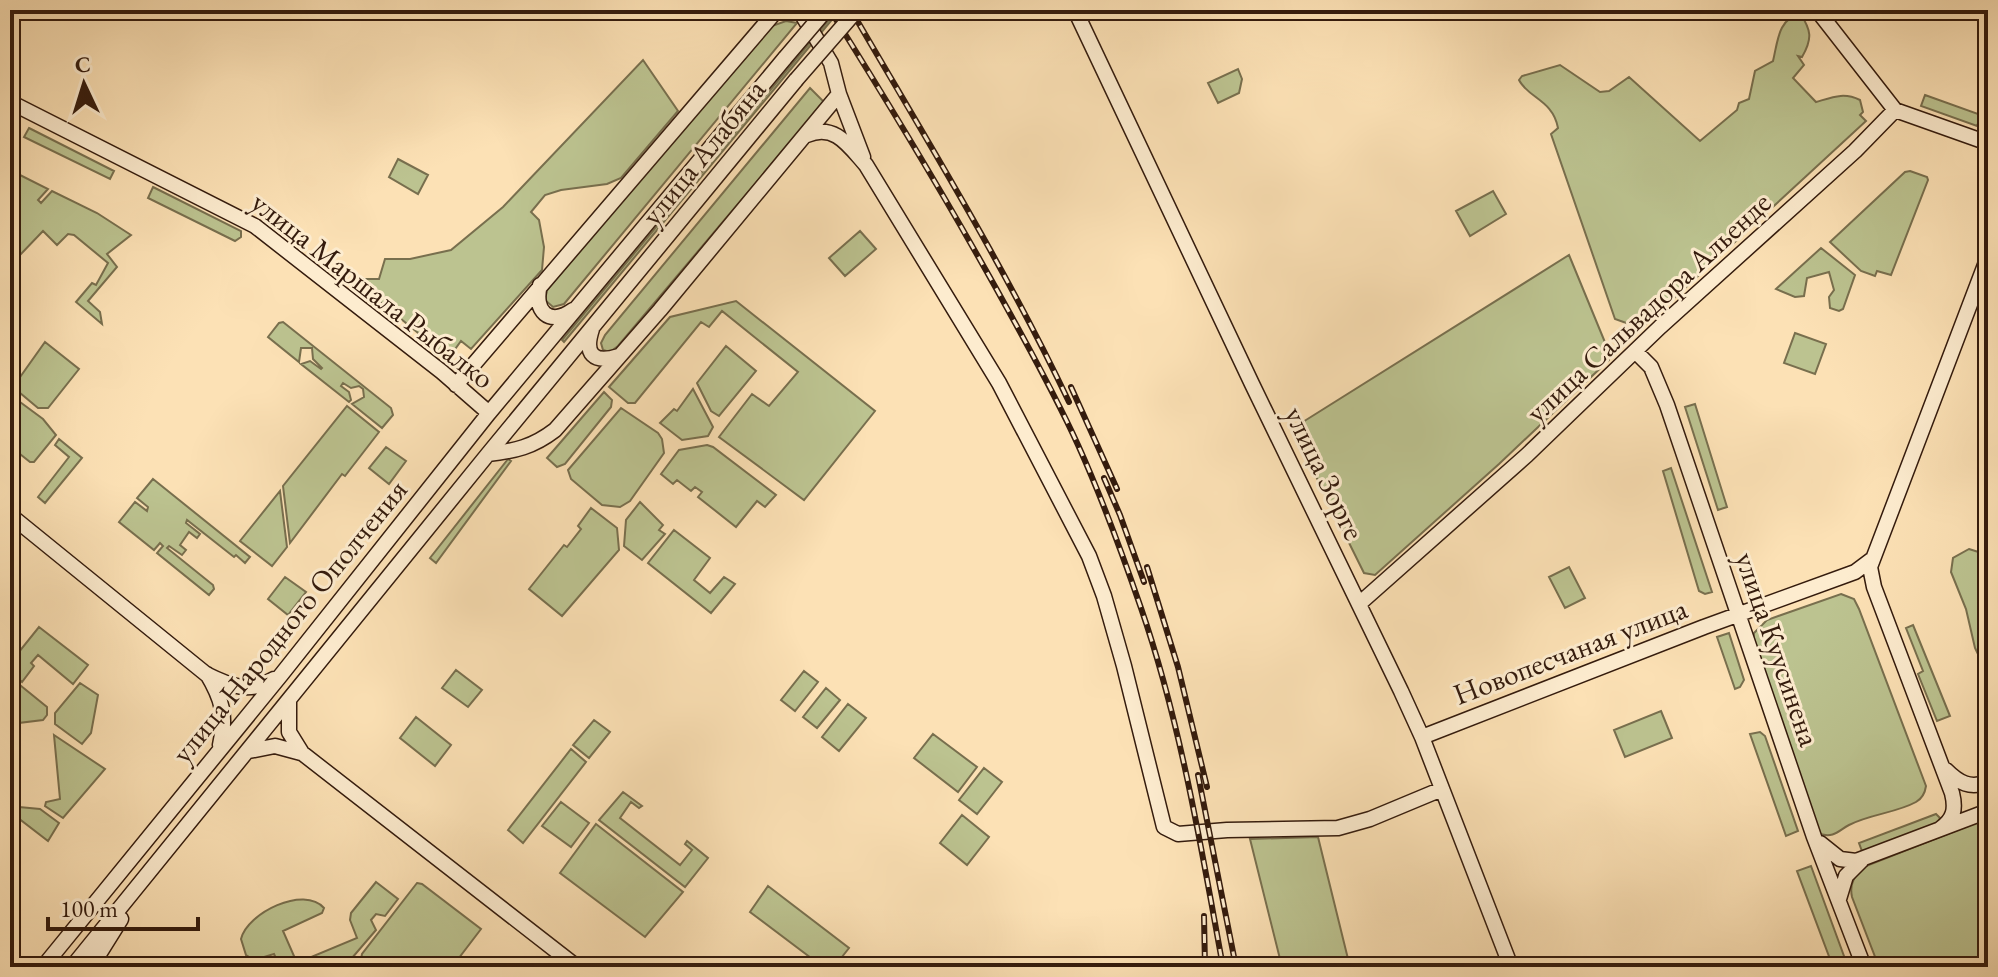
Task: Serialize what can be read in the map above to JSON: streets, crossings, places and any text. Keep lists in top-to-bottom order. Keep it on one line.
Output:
{"streets":{"street":["улица Алабяна","улица Маршала Рыбалко","улица Сальвадора Альенде","улица Зорге","улица Народного Ополчения","улица Куусинена","Новопесчаная улица"]},"crossings":[["улица Алабяна","улица Народного Ополчения"],["улица Маршала Рыбалко","улица Народного Ополчения"],["улица Сальвадора Альенде","улица Зорге"],["улица Сальвадора Альенде","улица Куусинена"],["улица Зорге","Новопесчаная улица"],["улица Куусинена","Новопесчаная улица"]],"scale_bar":"100 m","north":"top"}
